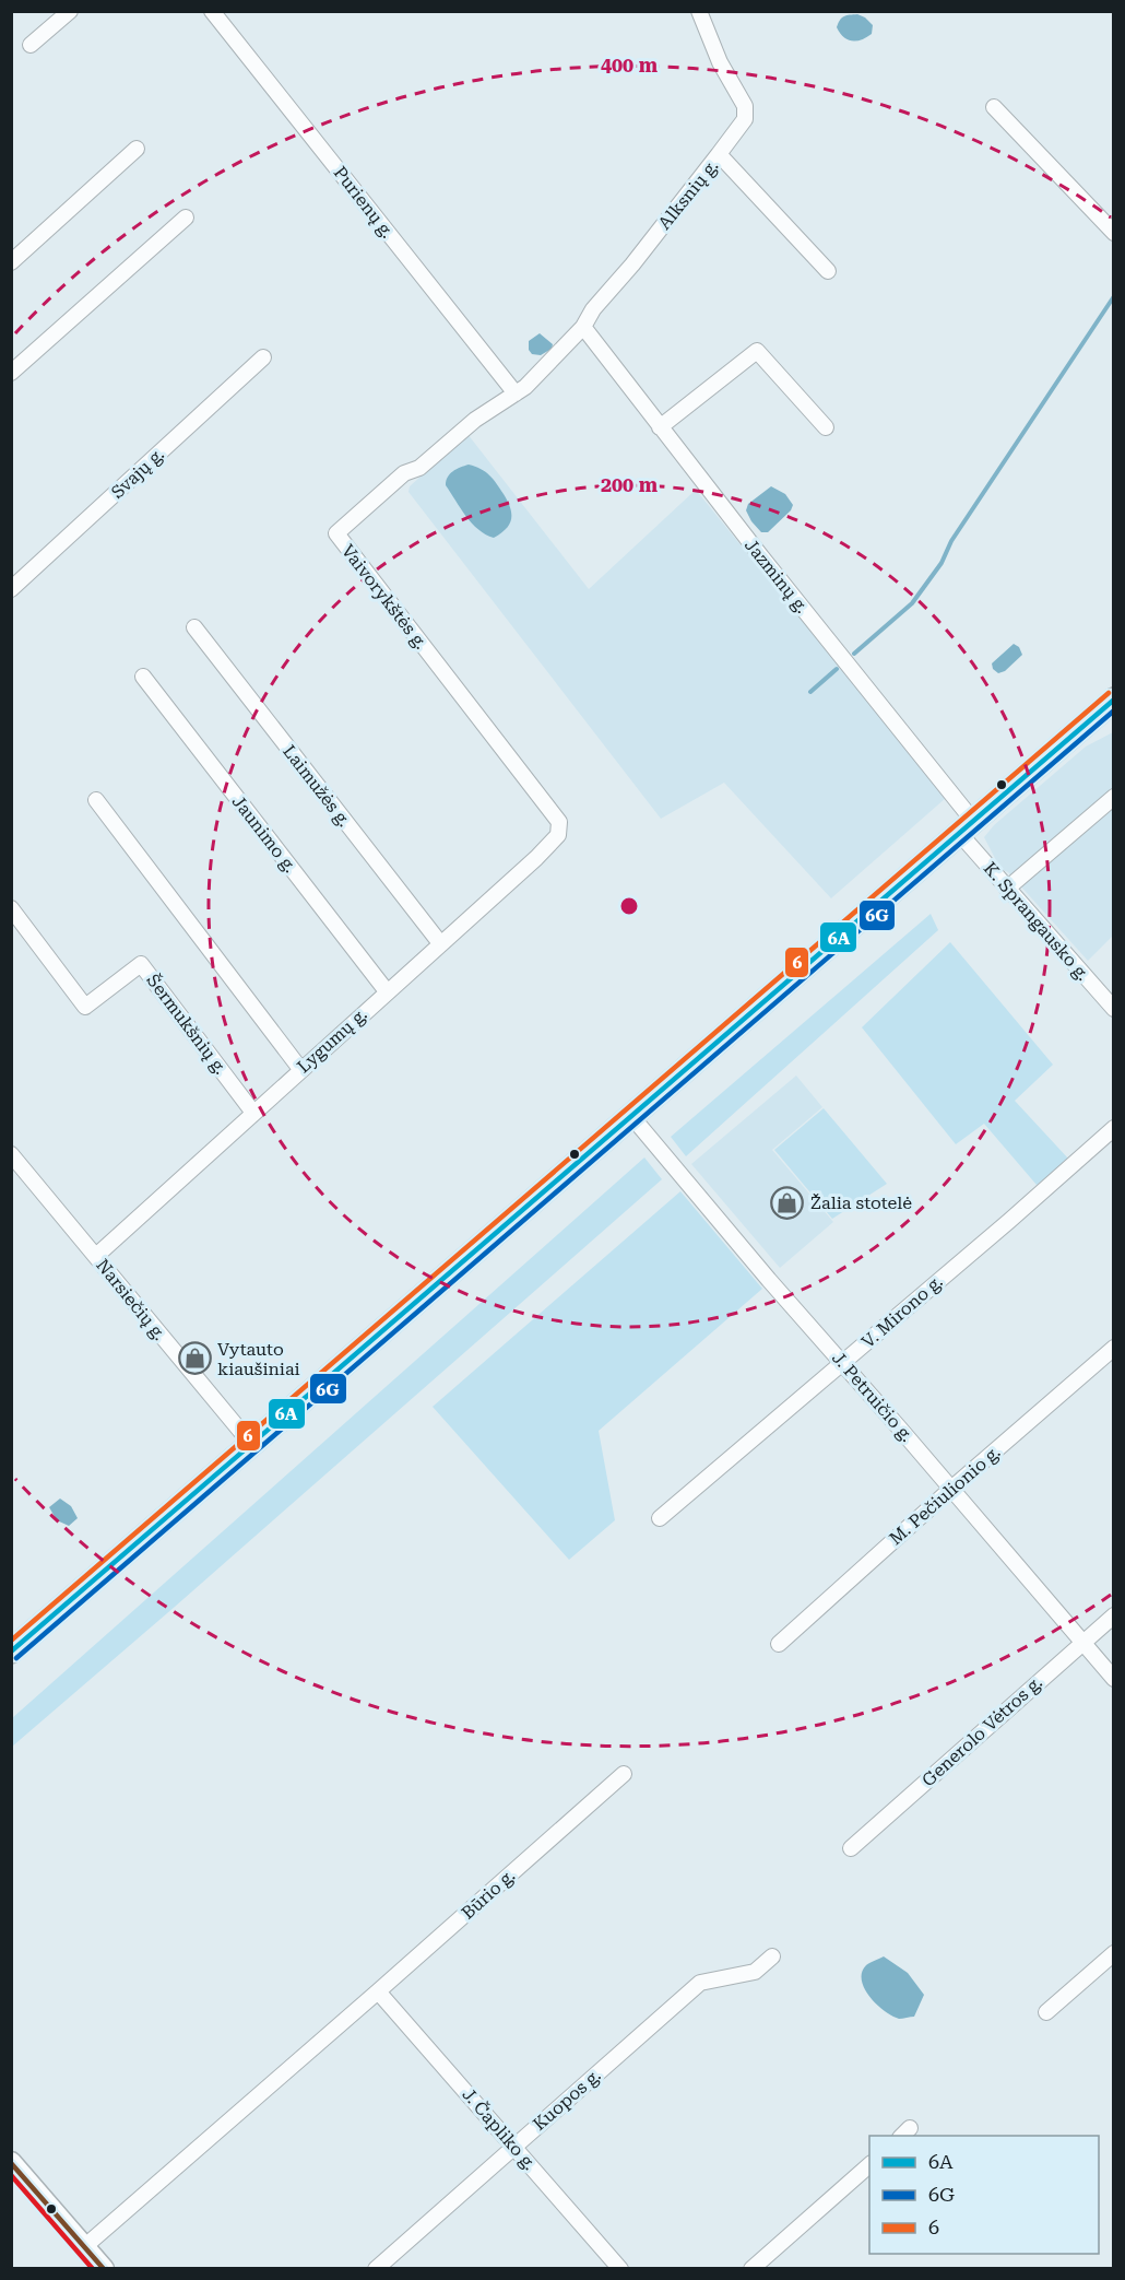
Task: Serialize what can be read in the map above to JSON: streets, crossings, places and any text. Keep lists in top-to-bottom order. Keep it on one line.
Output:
{"streets":{"street":["Alksnių g.","Purienų g.","Svajų g.","Jazminų g.","Vaivorykštės g.","Laimužės g.","Jaunimo g.","K. Sprangausko g.","Šermukšnių g.","Lygumų g.","Narsiečių g.","V. Mirono g.","J. Petruičio g.","M. Pečiulionio g.","Generolo Vėtros g.","Būrio g.","Kuopos g.","J. Čapliko g."]},"crossings":[["Alksnių g.","Jazminų g."],["Alksnių g.","Vaivorykštės g."],["Purienų g.","Vaivorykštės g."],["Jazminų g.","Vaivorykštės g."],["Jazminų g.","K. Sprangausko g."],["Vaivorykštės g.","Lygumų g."],["Laimužės g.","Lygumų g."],["Jaunimo g.","Lygumų g."],["Šermukšnių g.","Lygumų g."],["Lygumų g.","Narsiečių g."],["V. Mirono g.","J. Petruičio g."],["J. Petruičio g.","M. Pečiulionio g."],["J. Petruičio g.","Generolo Vėtros g."],["Būrio g.","J. Čapliko g."],["Kuopos g.","J. Čapliko g."]],"places":{"shop":["Žalia stotelė","Vytauto kiaušiniai"]},"lines":["transit line 6","transit line 6A","transit line 6G"],"legend":["6A","6G","6"],"rings":["400 m","200 m"]}
